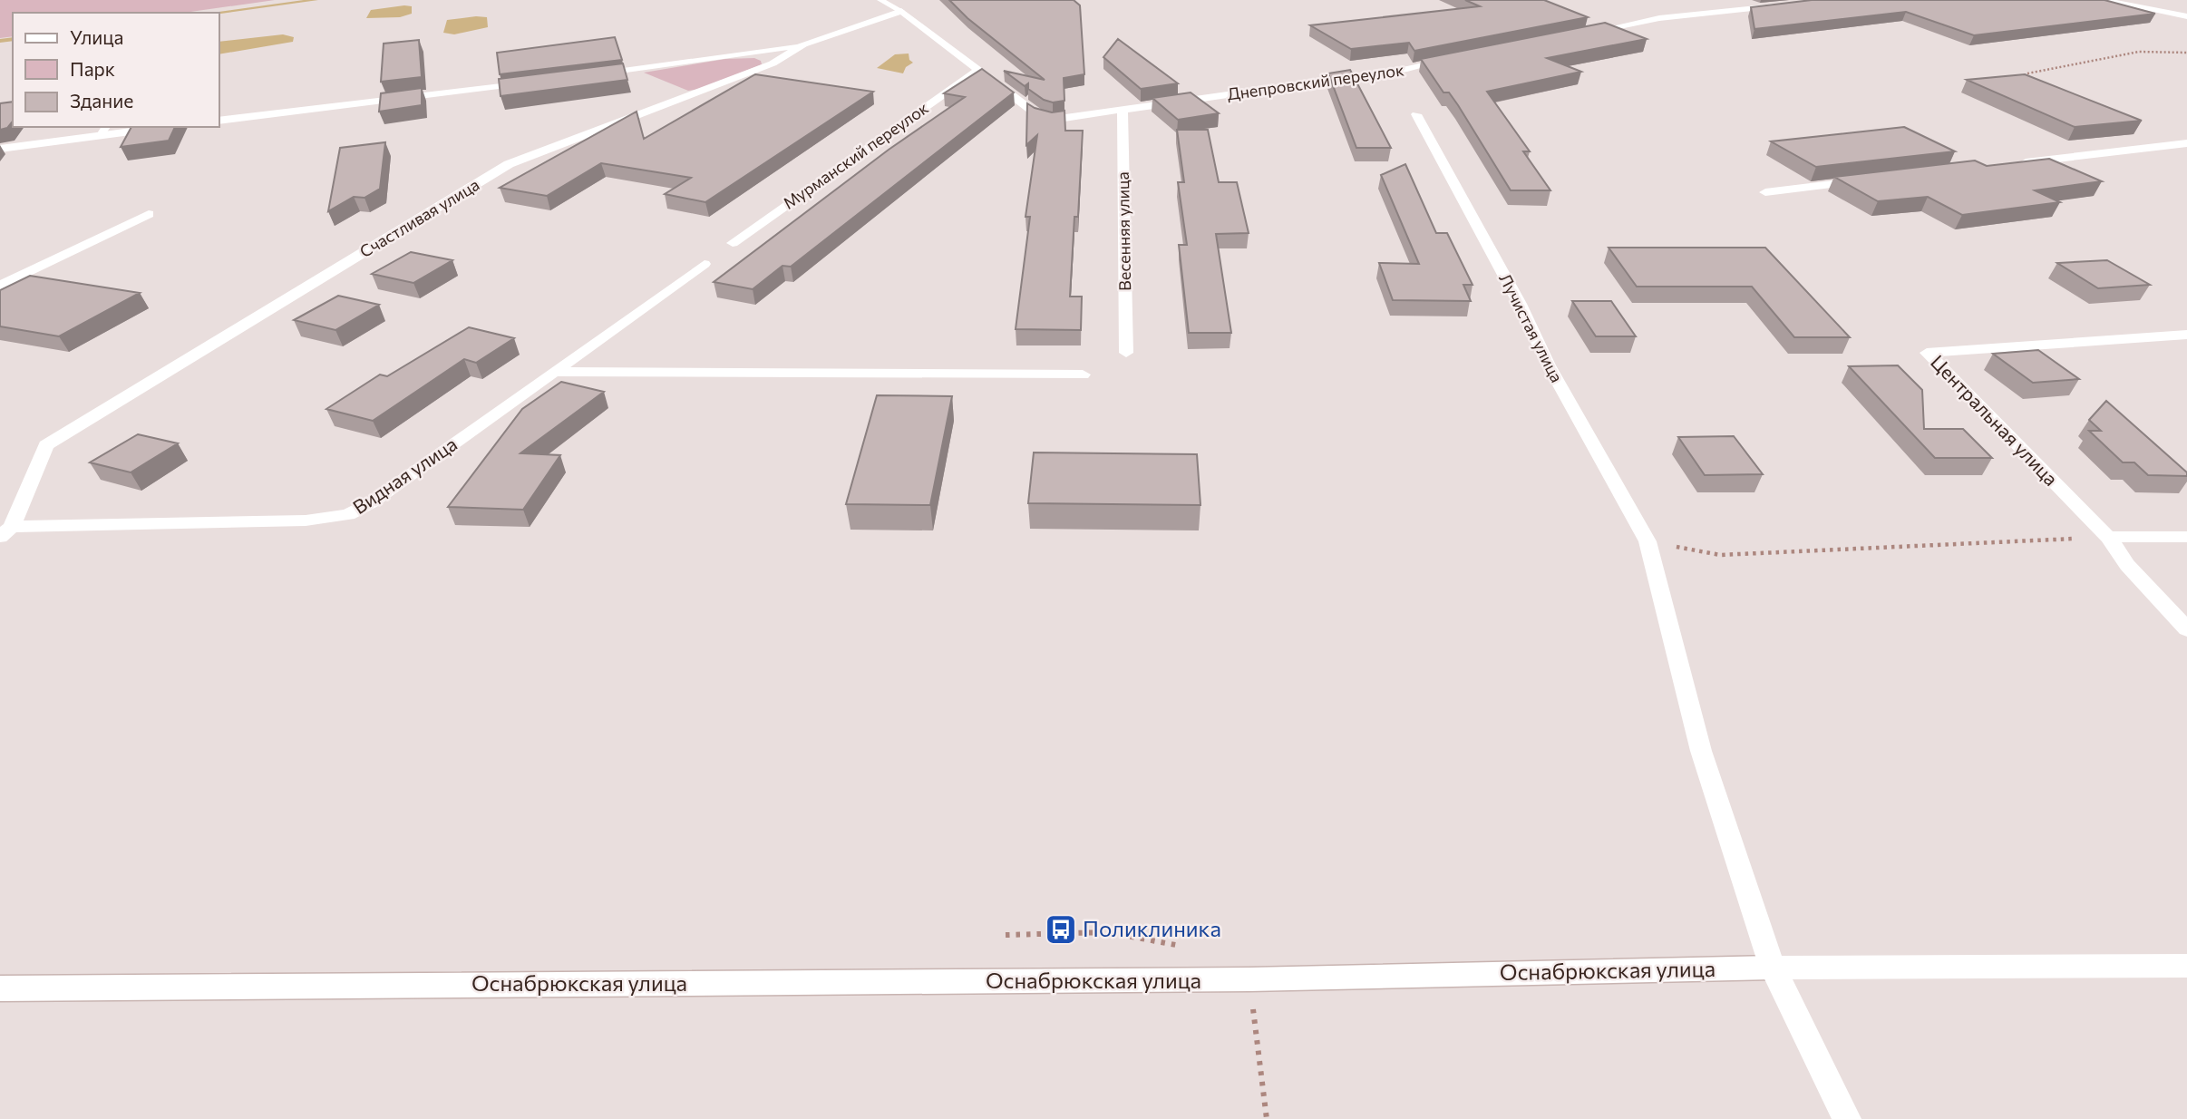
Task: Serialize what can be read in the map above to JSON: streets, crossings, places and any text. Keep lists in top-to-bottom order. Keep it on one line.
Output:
{"streets":{"street":["Днепровский переулок","Мурманский переулок","Счастливая улица","Весенняя улица","Лучистая улица","Центральная улица","Видная улица","Оснабрюкская улица"]},"crossings":[["Днепровский переулок","Мурманский переулок"],["Днепровский переулок","Счастливая улица"],["Днепровский переулок","Весенняя улица"],["Счастливая улица","Видная улица"],["Лучистая улица","Оснабрюкская улица"]],"places":{"bus stop":["Поликлиника"]},"legend":["Улица","Парк","Здание"]}
